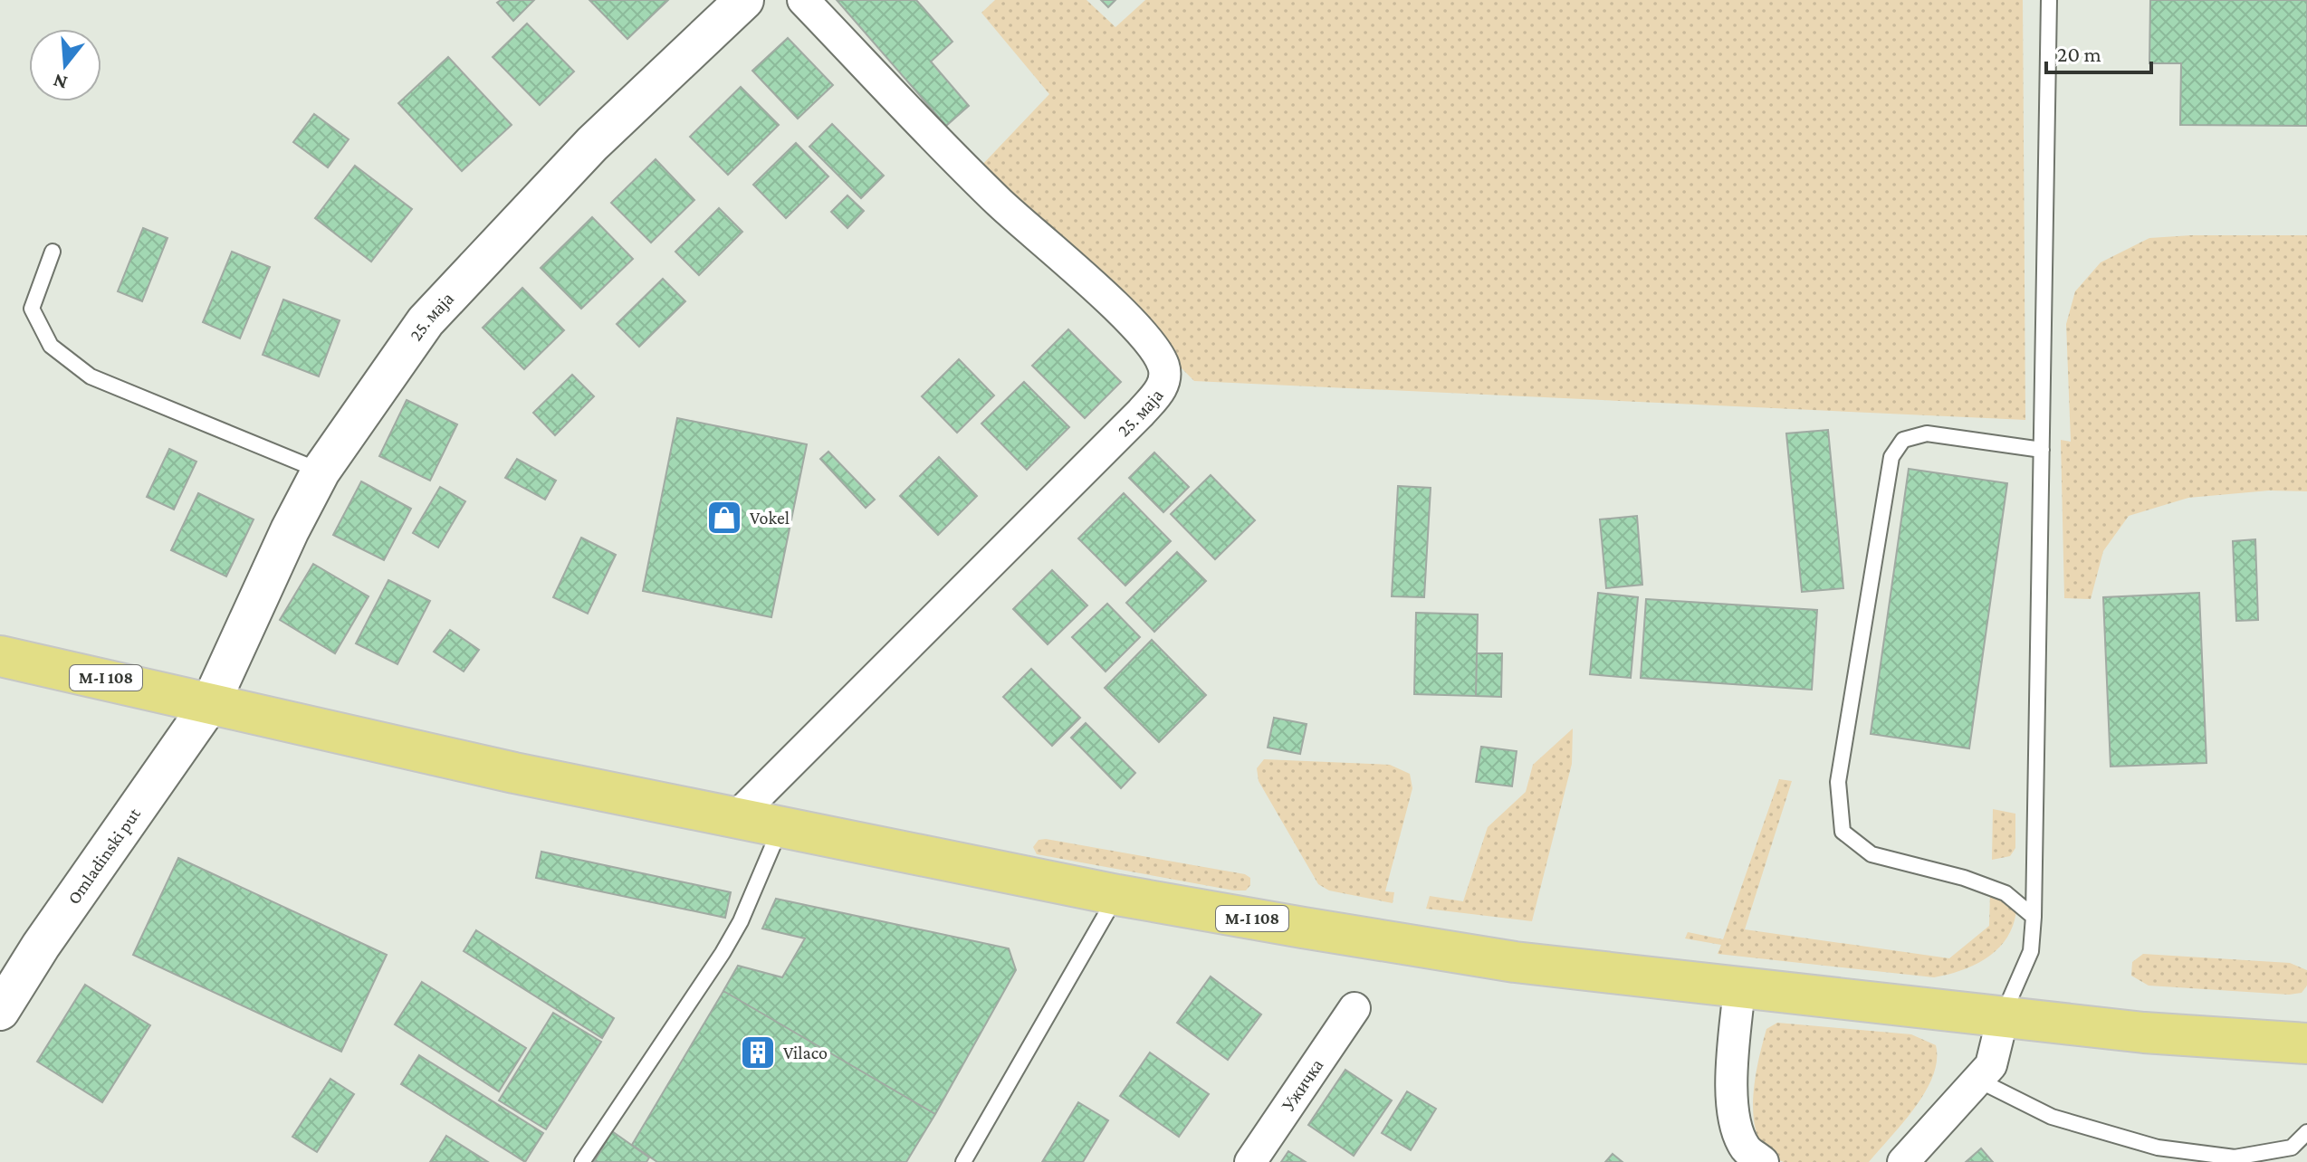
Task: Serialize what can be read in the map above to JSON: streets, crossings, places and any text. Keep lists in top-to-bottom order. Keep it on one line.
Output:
{"streets":{"main road":["M-I 108"],"street":["25. маја","Omladinski put","Ужичка"]},"crossings":[["25. маја","M-I 108"],["25. маја","Omladinski put"],["M-I 108","Omladinski put"]],"places":{"shop":["Vokel"],"building":["Vilaco"]},"scale_bar":"20 m","north":"bottom"}
